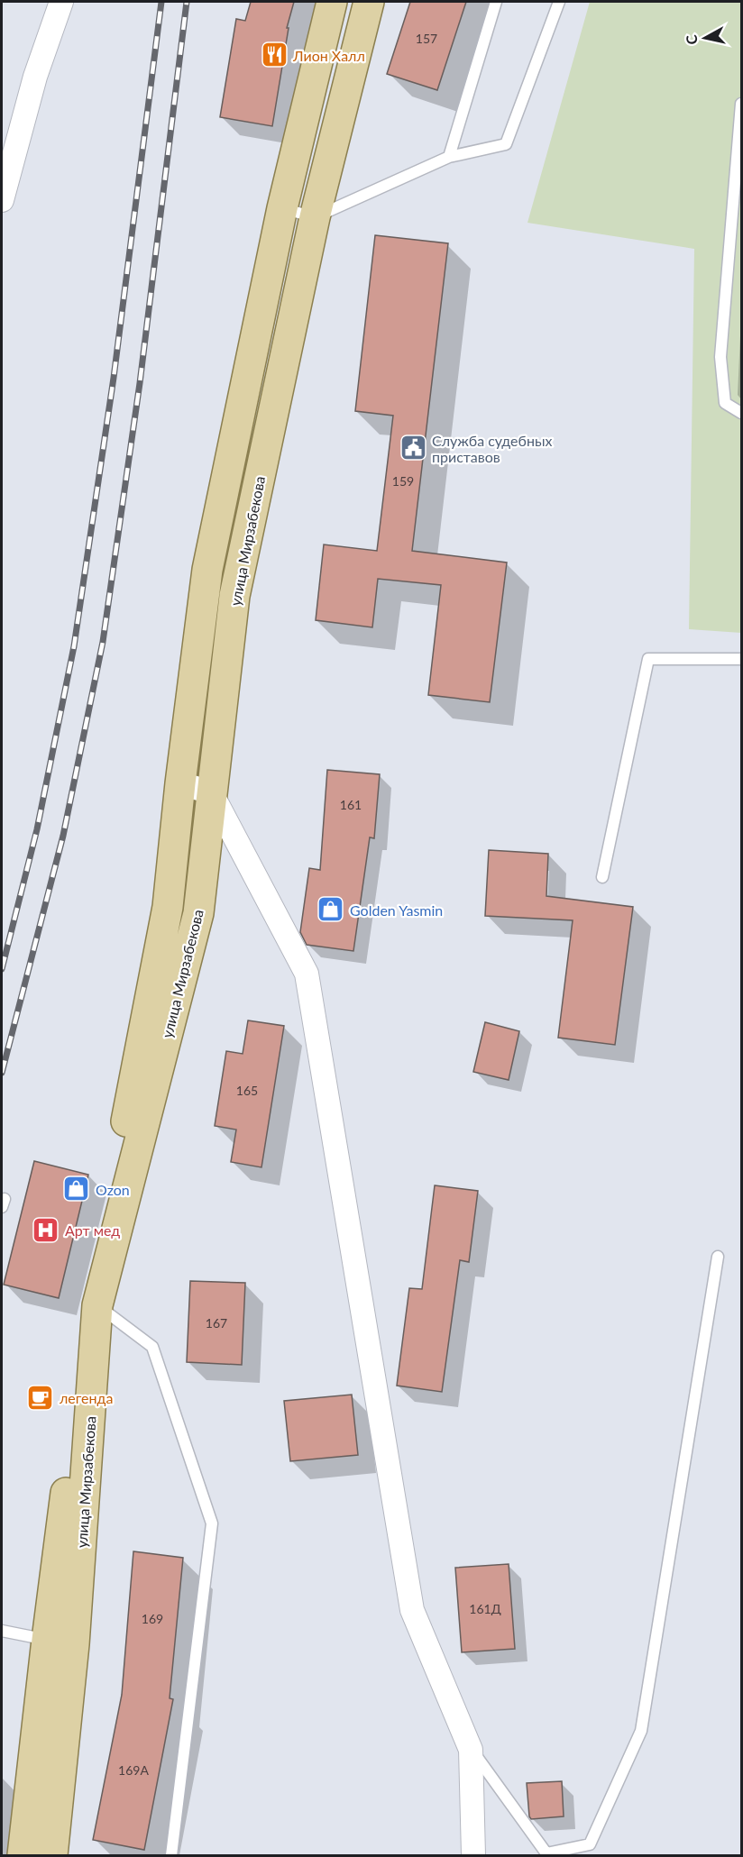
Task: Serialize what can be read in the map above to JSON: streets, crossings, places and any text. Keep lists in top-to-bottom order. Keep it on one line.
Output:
{"streets":{"main road":["улица Мирзабекова"]},"places":{"restaurant":["Лион Халл"],"public building":["Служба судебных приставов"],"shop":["Golden Yasmin","Ozon"],"hospital":["Арт мед"],"cafe":["легенда"]},"house_numbers":["157","159","161","165","167","161Д","169","169А"],"north":"left"}
